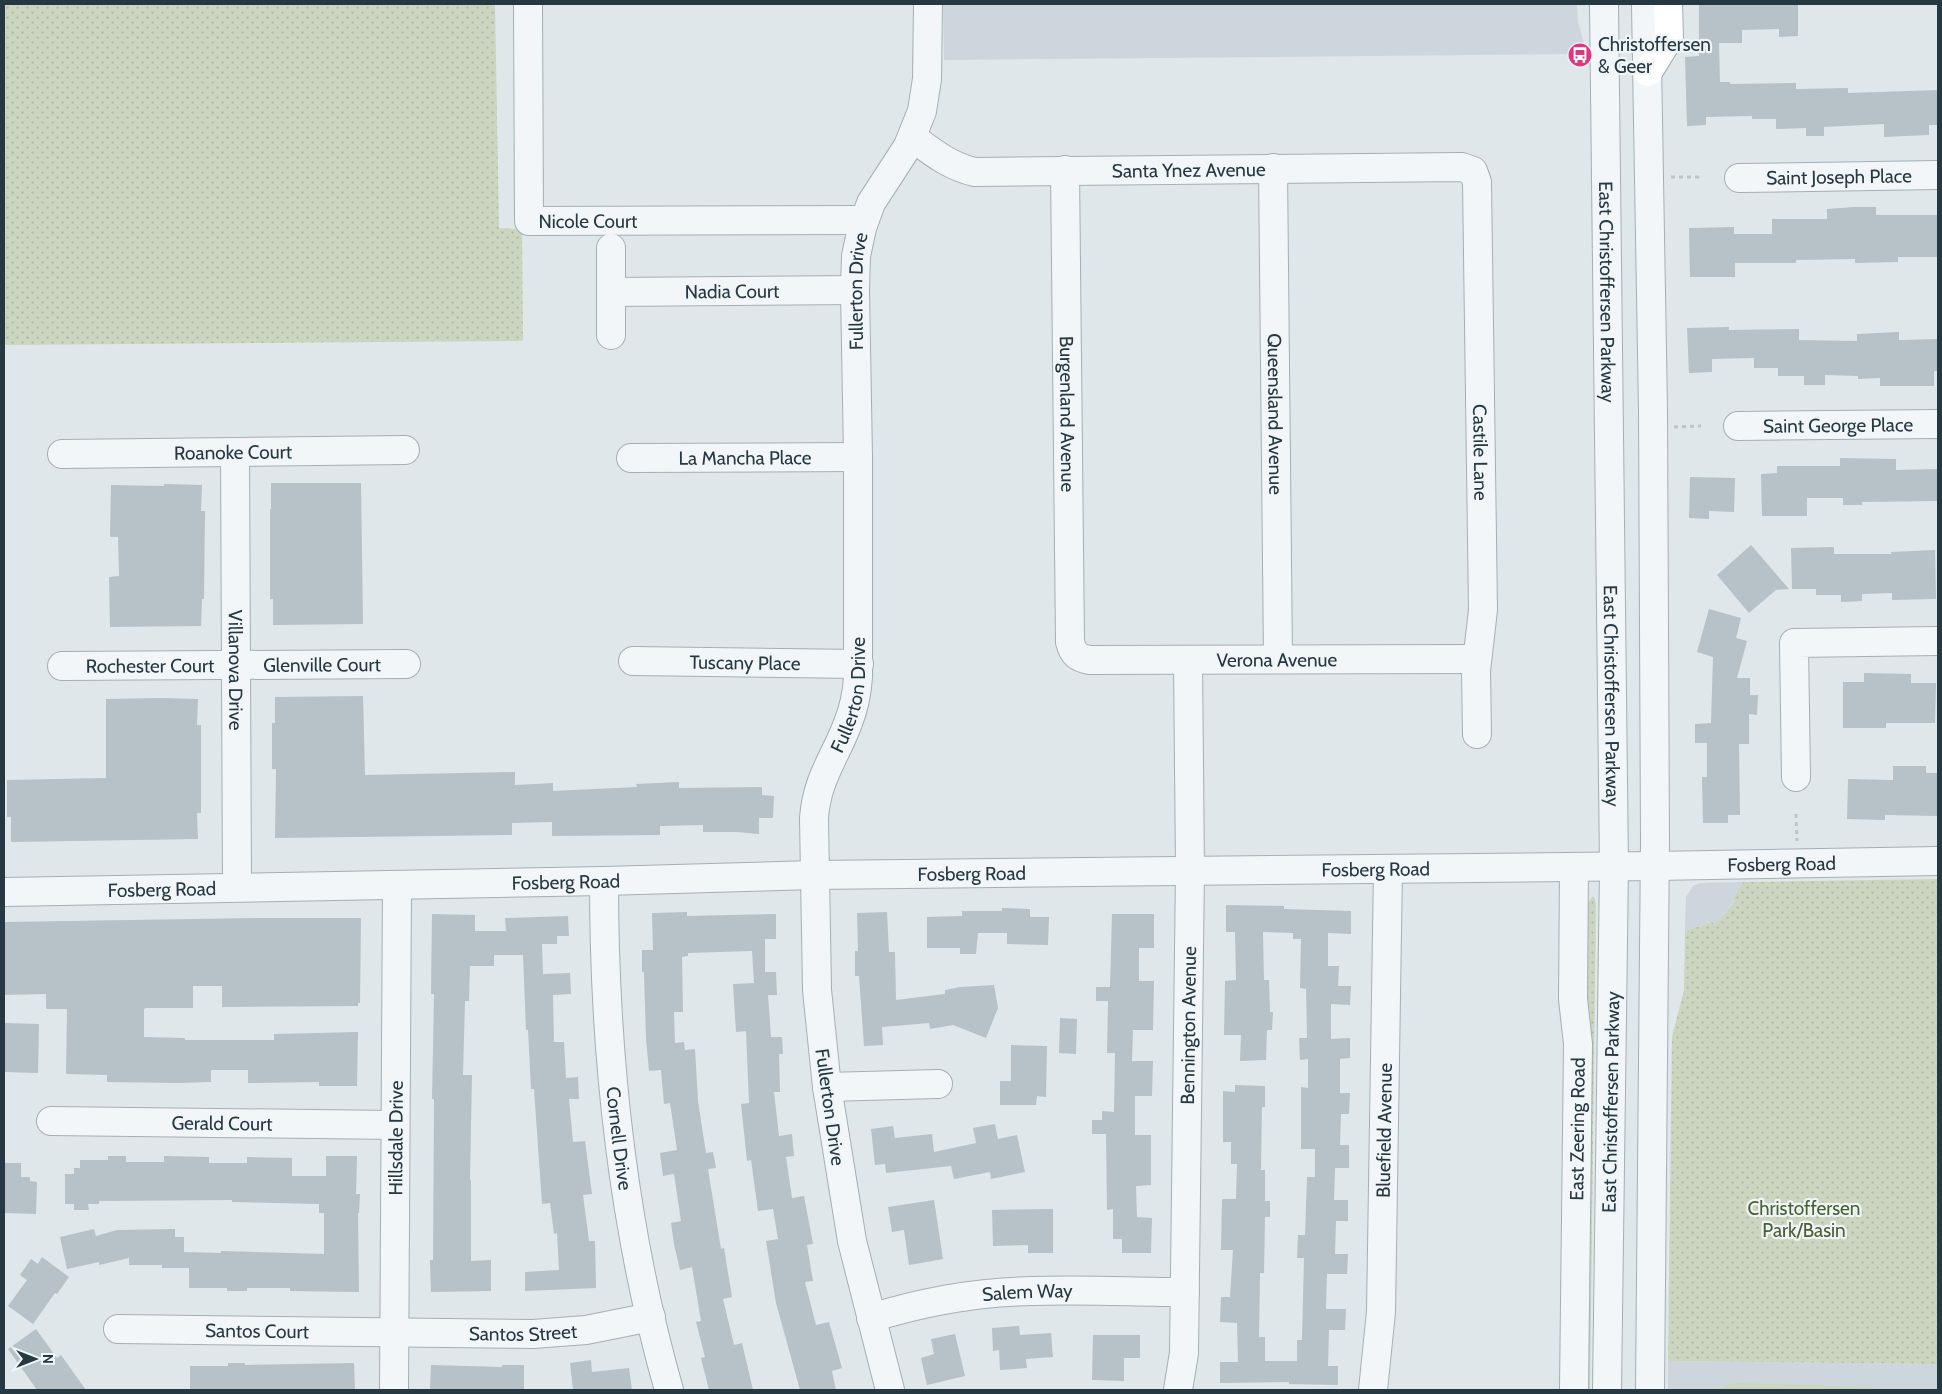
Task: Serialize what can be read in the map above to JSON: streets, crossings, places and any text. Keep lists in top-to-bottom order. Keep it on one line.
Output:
{"streets":{"street":["Santa Ynez Avenue","Saint Joseph Place","Nicole Court","Nadia Court","Fullerton Drive","East Christoffersen Parkway","Burgenland Avenue","Queensland Avenue","Saint George Place","Roanoke Court","Castile Lane","La Mancha Place","Verona Avenue","Tuscany Place","Rochester Court","Glenville Court","Villanova Drive","Fosberg Road","Bennington Avenue","Gerald Court","East Zeering Road","Bluefield Avenue","Hillsdale Drive","Cornell Drive","Salem Way","Santos Court","Santos Street"]},"crossings":[["Santa Ynez Avenue","Fullerton Drive"],["Santa Ynez Avenue","Burgenland Avenue"],["Santa Ynez Avenue","Queensland Avenue"],["Santa Ynez Avenue","Castile Lane"],["Nicole Court","Fullerton Drive"],["Nadia Court","Fullerton Drive"],["Fullerton Drive","La Mancha Place"],["Fullerton Drive","Tuscany Place"],["Fullerton Drive","Fosberg Road"],["Fullerton Drive","Salem Way"],["East Christoffersen Parkway","Fosberg Road"],["Burgenland Avenue","Verona Avenue"],["Queensland Avenue","Verona Avenue"],["Roanoke Court","Villanova Drive"],["Castile Lane","Verona Avenue"],["Verona Avenue","Bennington Avenue"],["Rochester Court","Glenville Court"],["Rochester Court","Villanova Drive"],["Glenville Court","Villanova Drive"],["Villanova Drive","Fosberg Road"],["Fosberg Road","Bennington Avenue"],["Fosberg Road","East Zeering Road"],["Fosberg Road","Bluefield Avenue"],["Fosberg Road","Hillsdale Drive"],["Fosberg Road","Cornell Drive"],["Bennington Avenue","Salem Way"],["Gerald Court","Hillsdale Drive"],["Hillsdale Drive","Santos Court"],["Hillsdale Drive","Santos Street"],["Cornell Drive","Santos Street"],["Santos Court","Santos Street"]],"parks":["Christoffersen Park/Basin"],"places":{"bus stop":["Christoffersen & Geer"]},"north":"right"}
